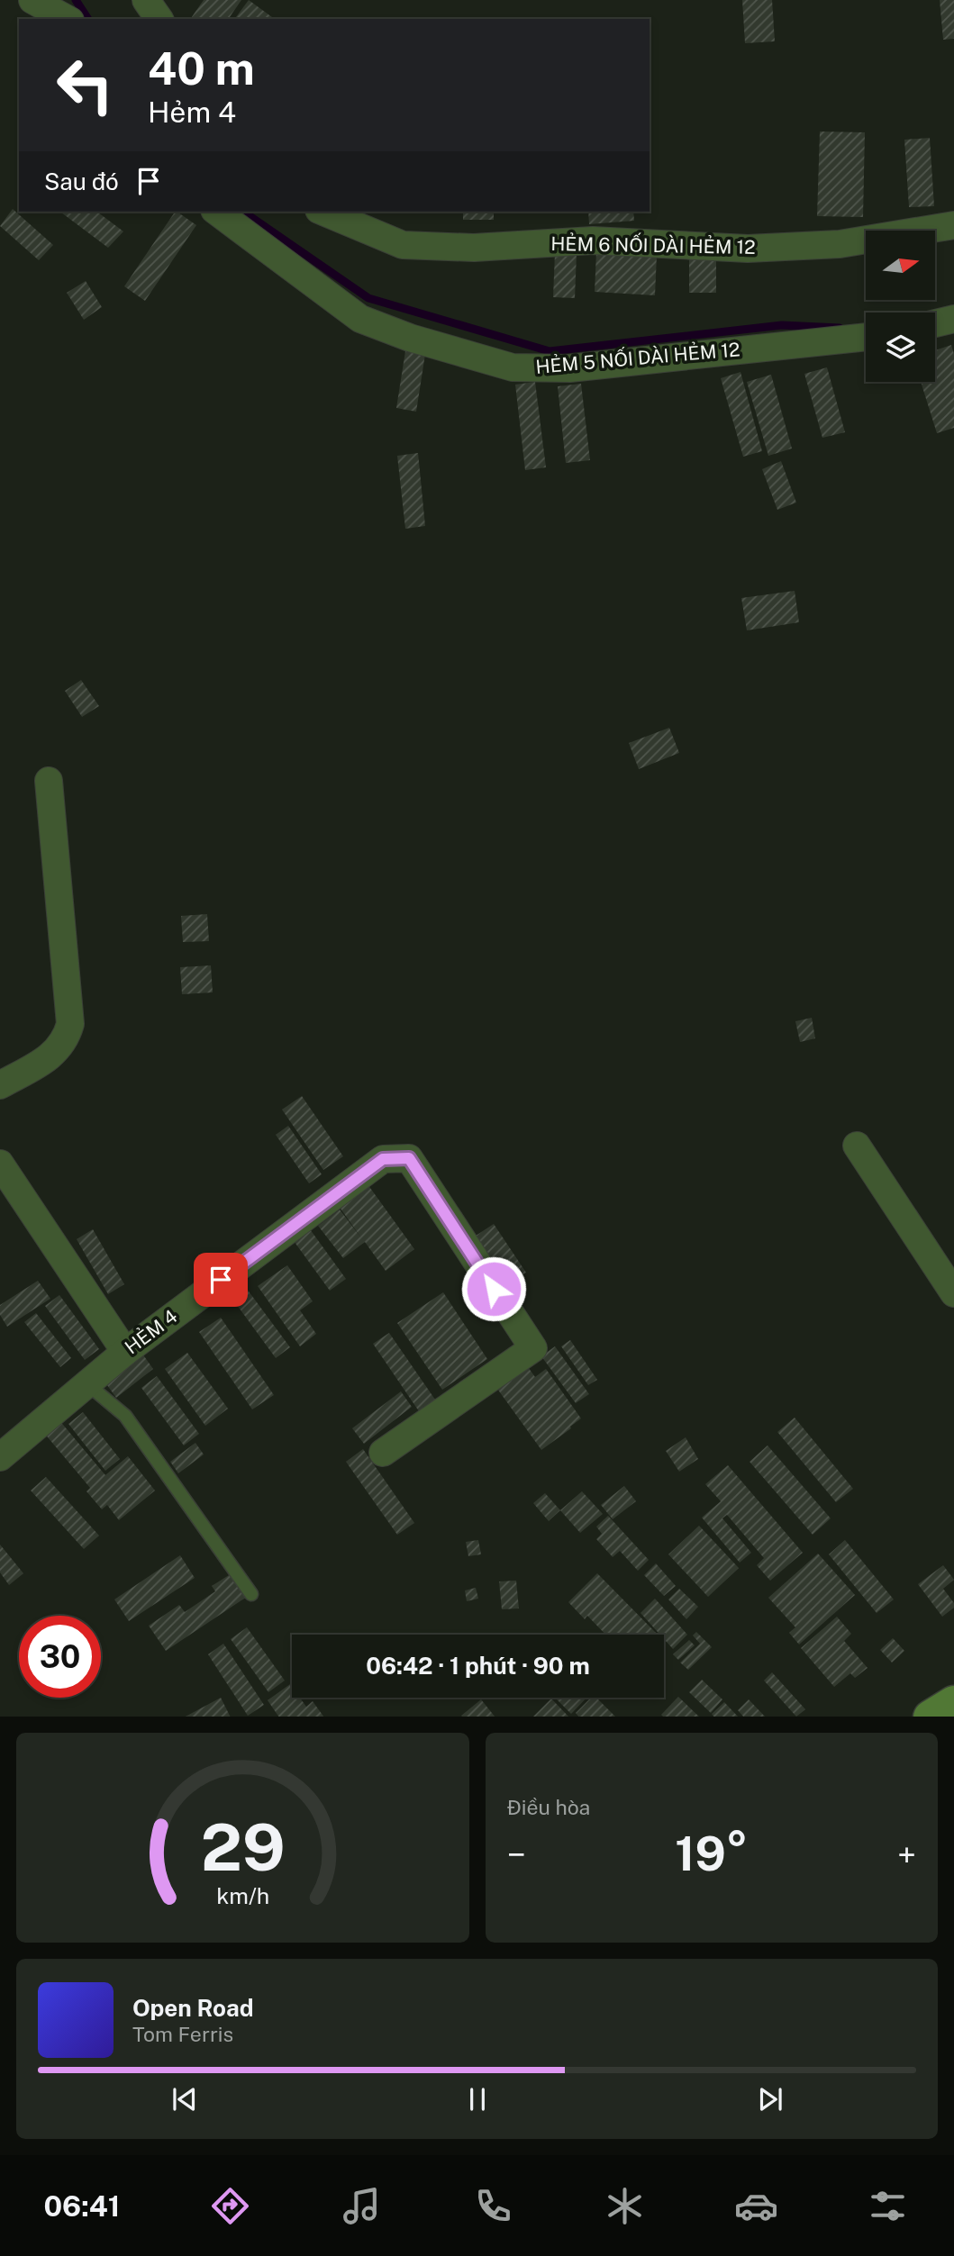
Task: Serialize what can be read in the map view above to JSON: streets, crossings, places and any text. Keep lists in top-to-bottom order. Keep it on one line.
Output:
{"streets":{"street":["HẺM 6 NỐI DÀI HẺM 12","HẺM 5 NỐI DÀI HẺM 12","HẺM 4"]},"north":"right","page":{"turn":["40 m","Hẻm 4"],"then":"Sau đó","limit":"30","trip":"06:42 · 1 phút · 90 m","tile":"Điều hòa","heat":["−","19°","+"],"song":["Open Road","Tom Ferris"],"tabs":"06:41","gauge":["29","km/h"]}}
